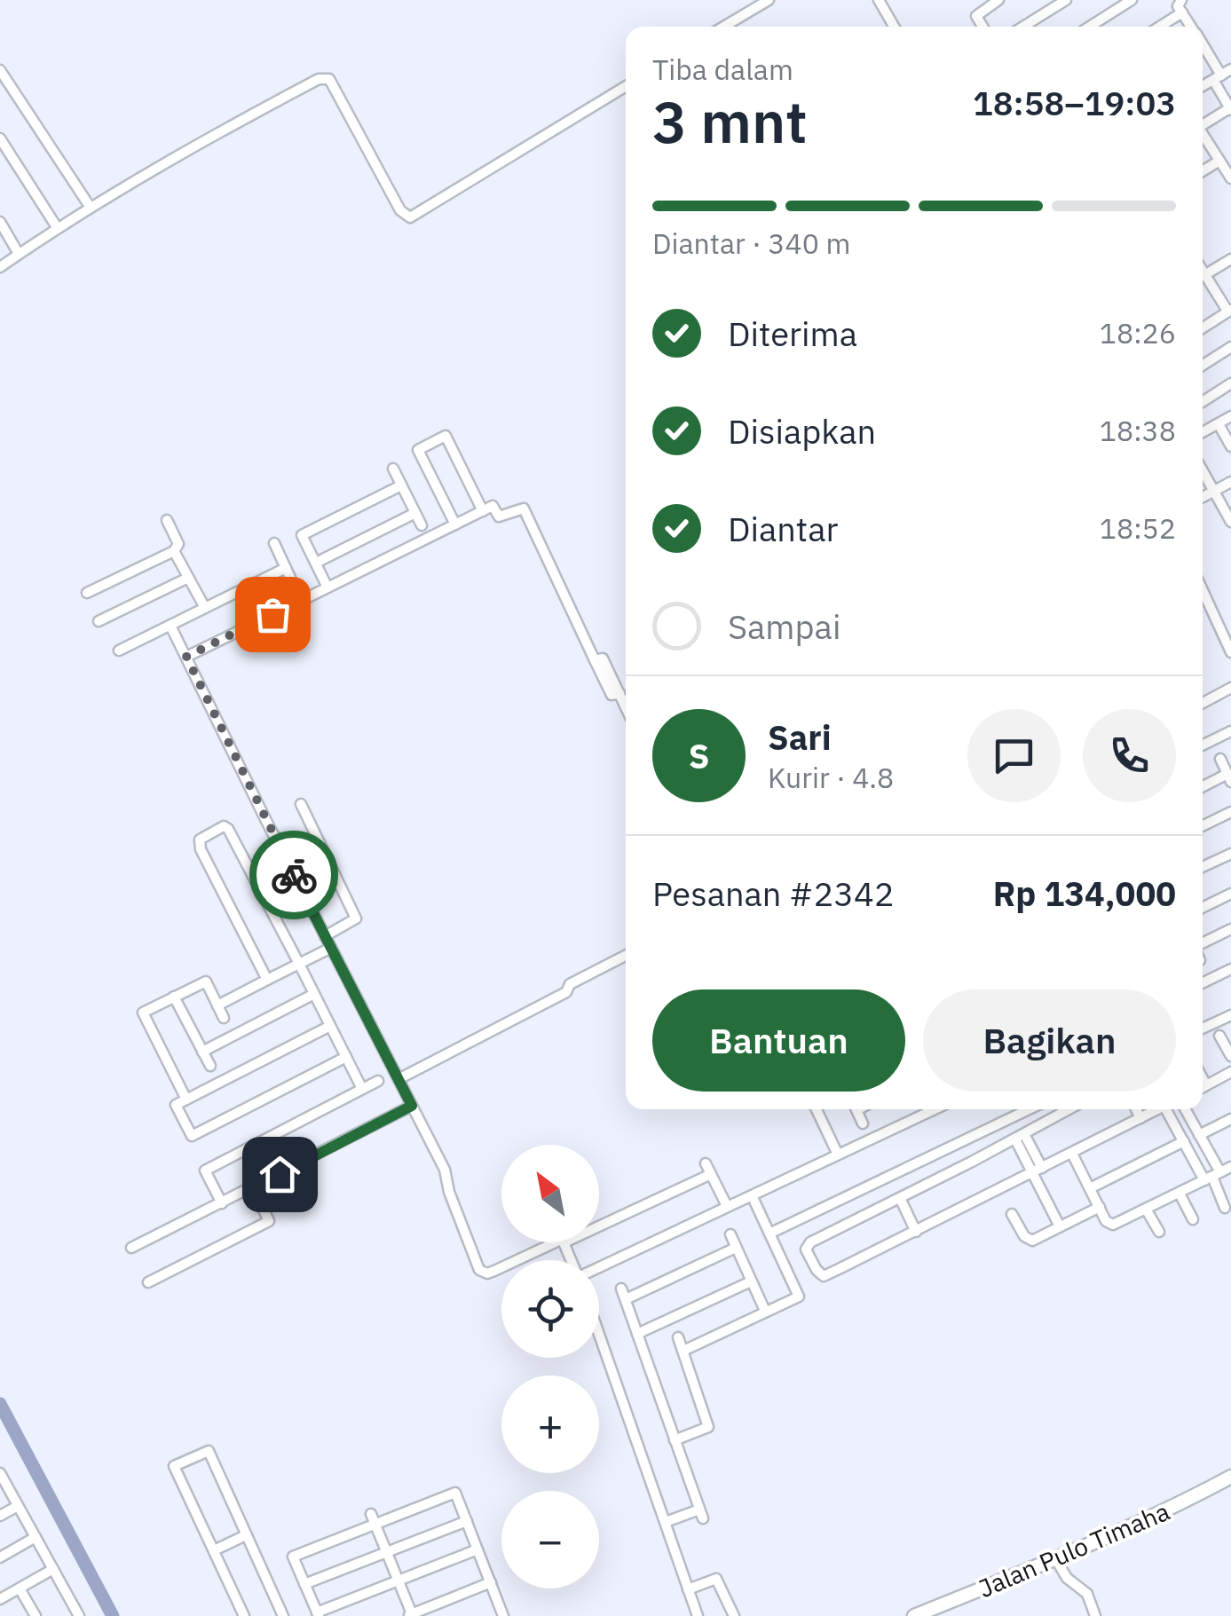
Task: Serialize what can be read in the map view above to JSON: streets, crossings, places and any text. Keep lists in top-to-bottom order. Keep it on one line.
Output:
{"streets":{"street":["Jalan Pulo Timaha"]},"north":"top left","page":{"heading":["3 mnt","Tiba dalam","18:58–19:03"],"panel":["Sari","Kurir · 4.8","Pesanan #2342","Rp 134,000"],"bar":"Diantar · 340 m","list":[["Diterima","18:26"],["Disiapkan","18:38"],["Diantar","18:52"],"Sampai"],"round":"S","buttons":["Bantuan","Bagikan"],"map_buttons":["+","−"]}}
